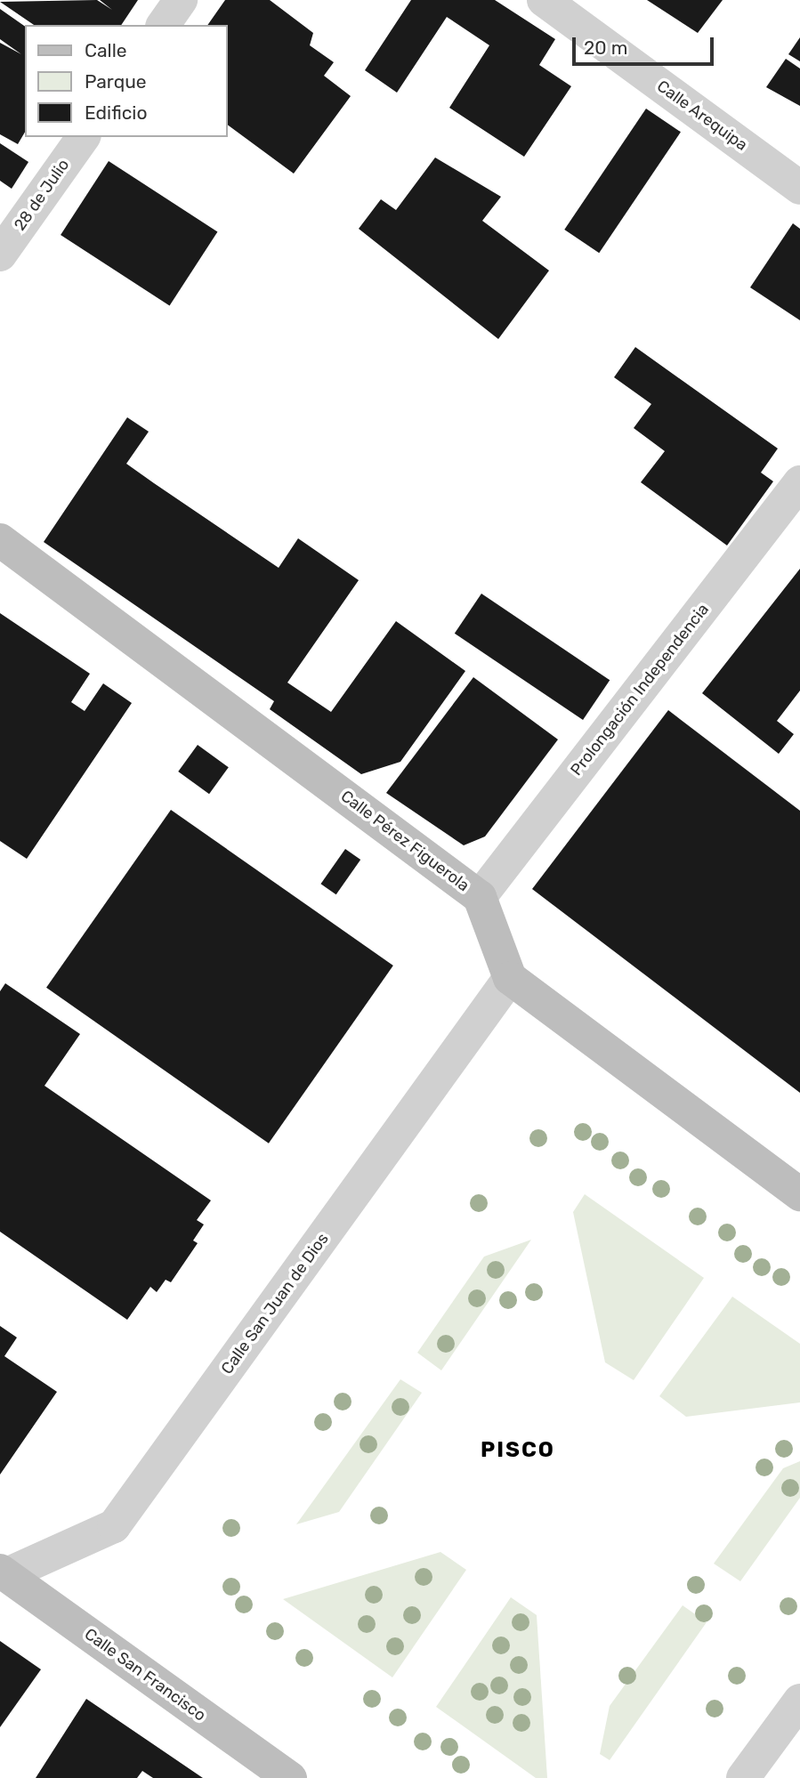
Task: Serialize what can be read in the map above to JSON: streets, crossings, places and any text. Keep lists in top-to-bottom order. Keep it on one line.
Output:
{"streets":{"main road":["Calle Pérez Figuerola","Calle San Francisco"],"street":["Calle Arequipa","28 de Julio","Prolongación Independencia","Calle San Juan de Dios"]},"crossings":[["Prolongación Independencia","Calle Pérez Figuerola"],["Calle Pérez Figuerola","Calle San Juan de Dios"],["Calle San Juan de Dios","Calle San Francisco"]],"districts":["PISCO"],"legend":["Calle","Parque","Edificio"],"scale_bar":"20 m"}
